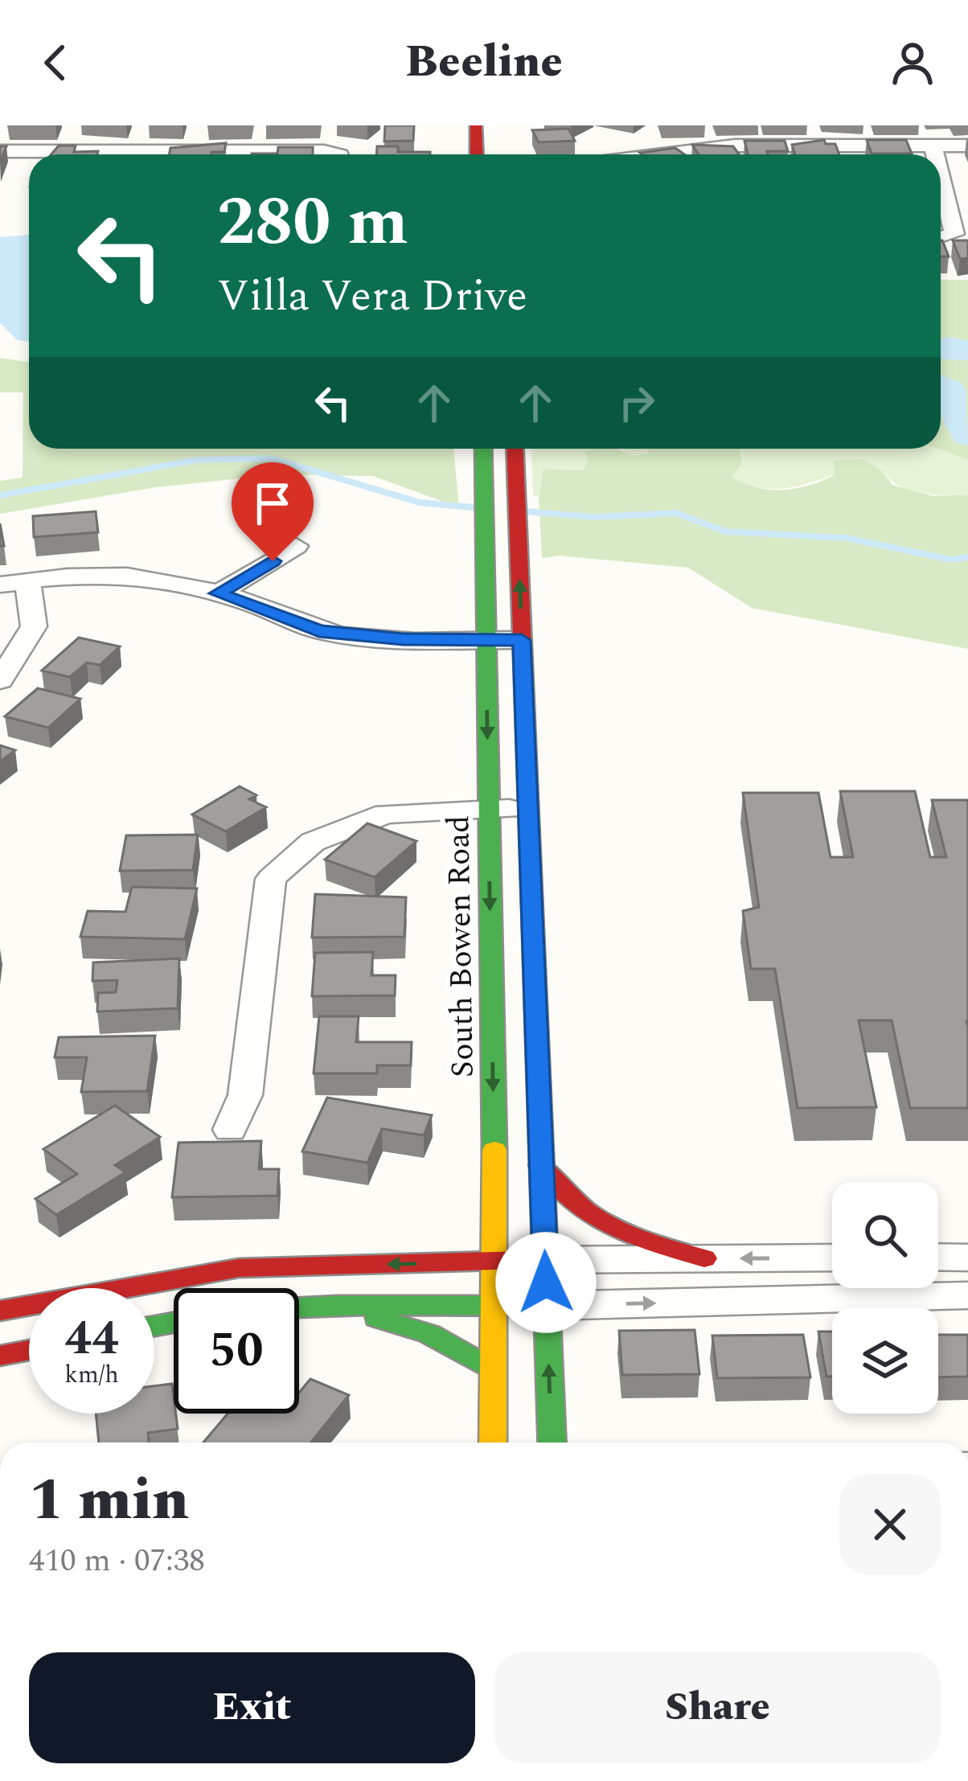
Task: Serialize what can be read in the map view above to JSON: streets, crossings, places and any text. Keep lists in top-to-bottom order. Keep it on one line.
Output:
{"streets":{"main road":["South Bowen Road"]},"page":{"header":"Beeline","turn":["280 m","Villa Vera Drive"],"speed":"44 km/h","limit":"50","heading":["1 min","410 m · 07:38"],"buttons":["Exit","Share"]}}
